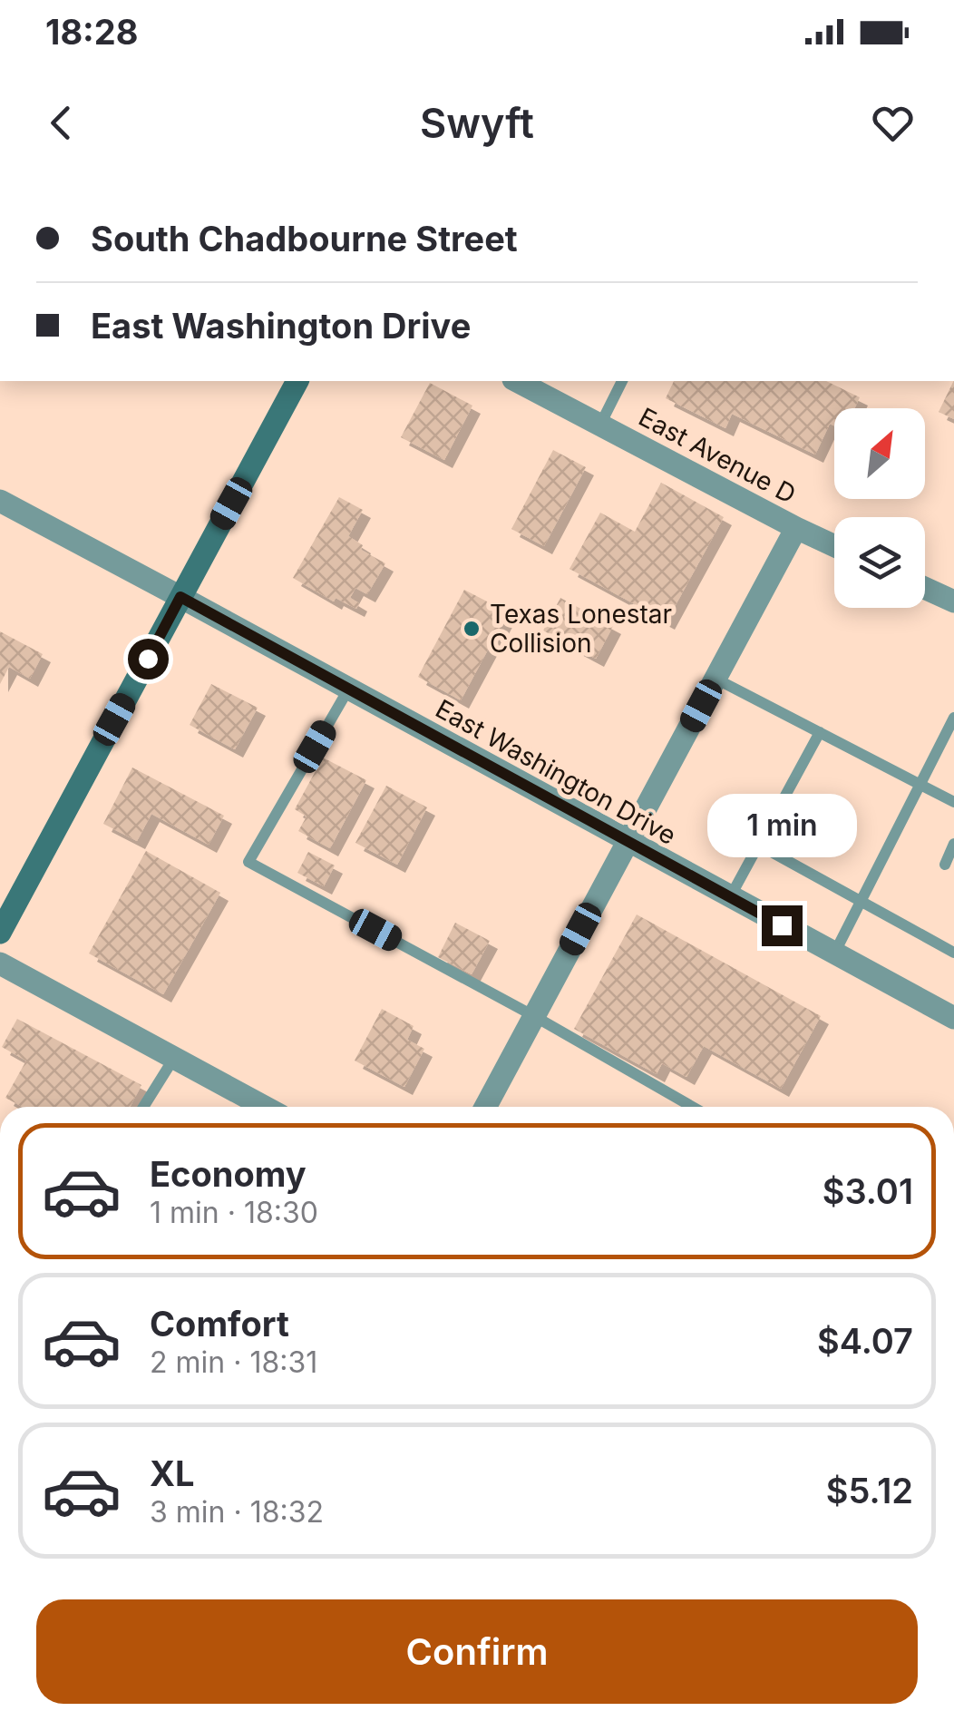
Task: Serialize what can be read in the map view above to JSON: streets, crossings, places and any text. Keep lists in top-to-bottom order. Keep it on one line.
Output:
{"streets":{"street":["East Avenue D","East Washington Drive"]},"places":["Texas Lonestar Collision"],"north":"top right","page":{"status":"18:28","header":"Swyft","banner":["South Chadbourne Street","East Washington Drive"],"bubble":"1 min","list":[{"name":"Economy","note":"1 min · 18:30","value":"$3.01"},{"name":"Comfort","note":"2 min · 18:31","value":"$4.07"},{"name":"XL","note":"3 min · 18:32","value":"$5.12"}],"buttons":"Confirm"}}
